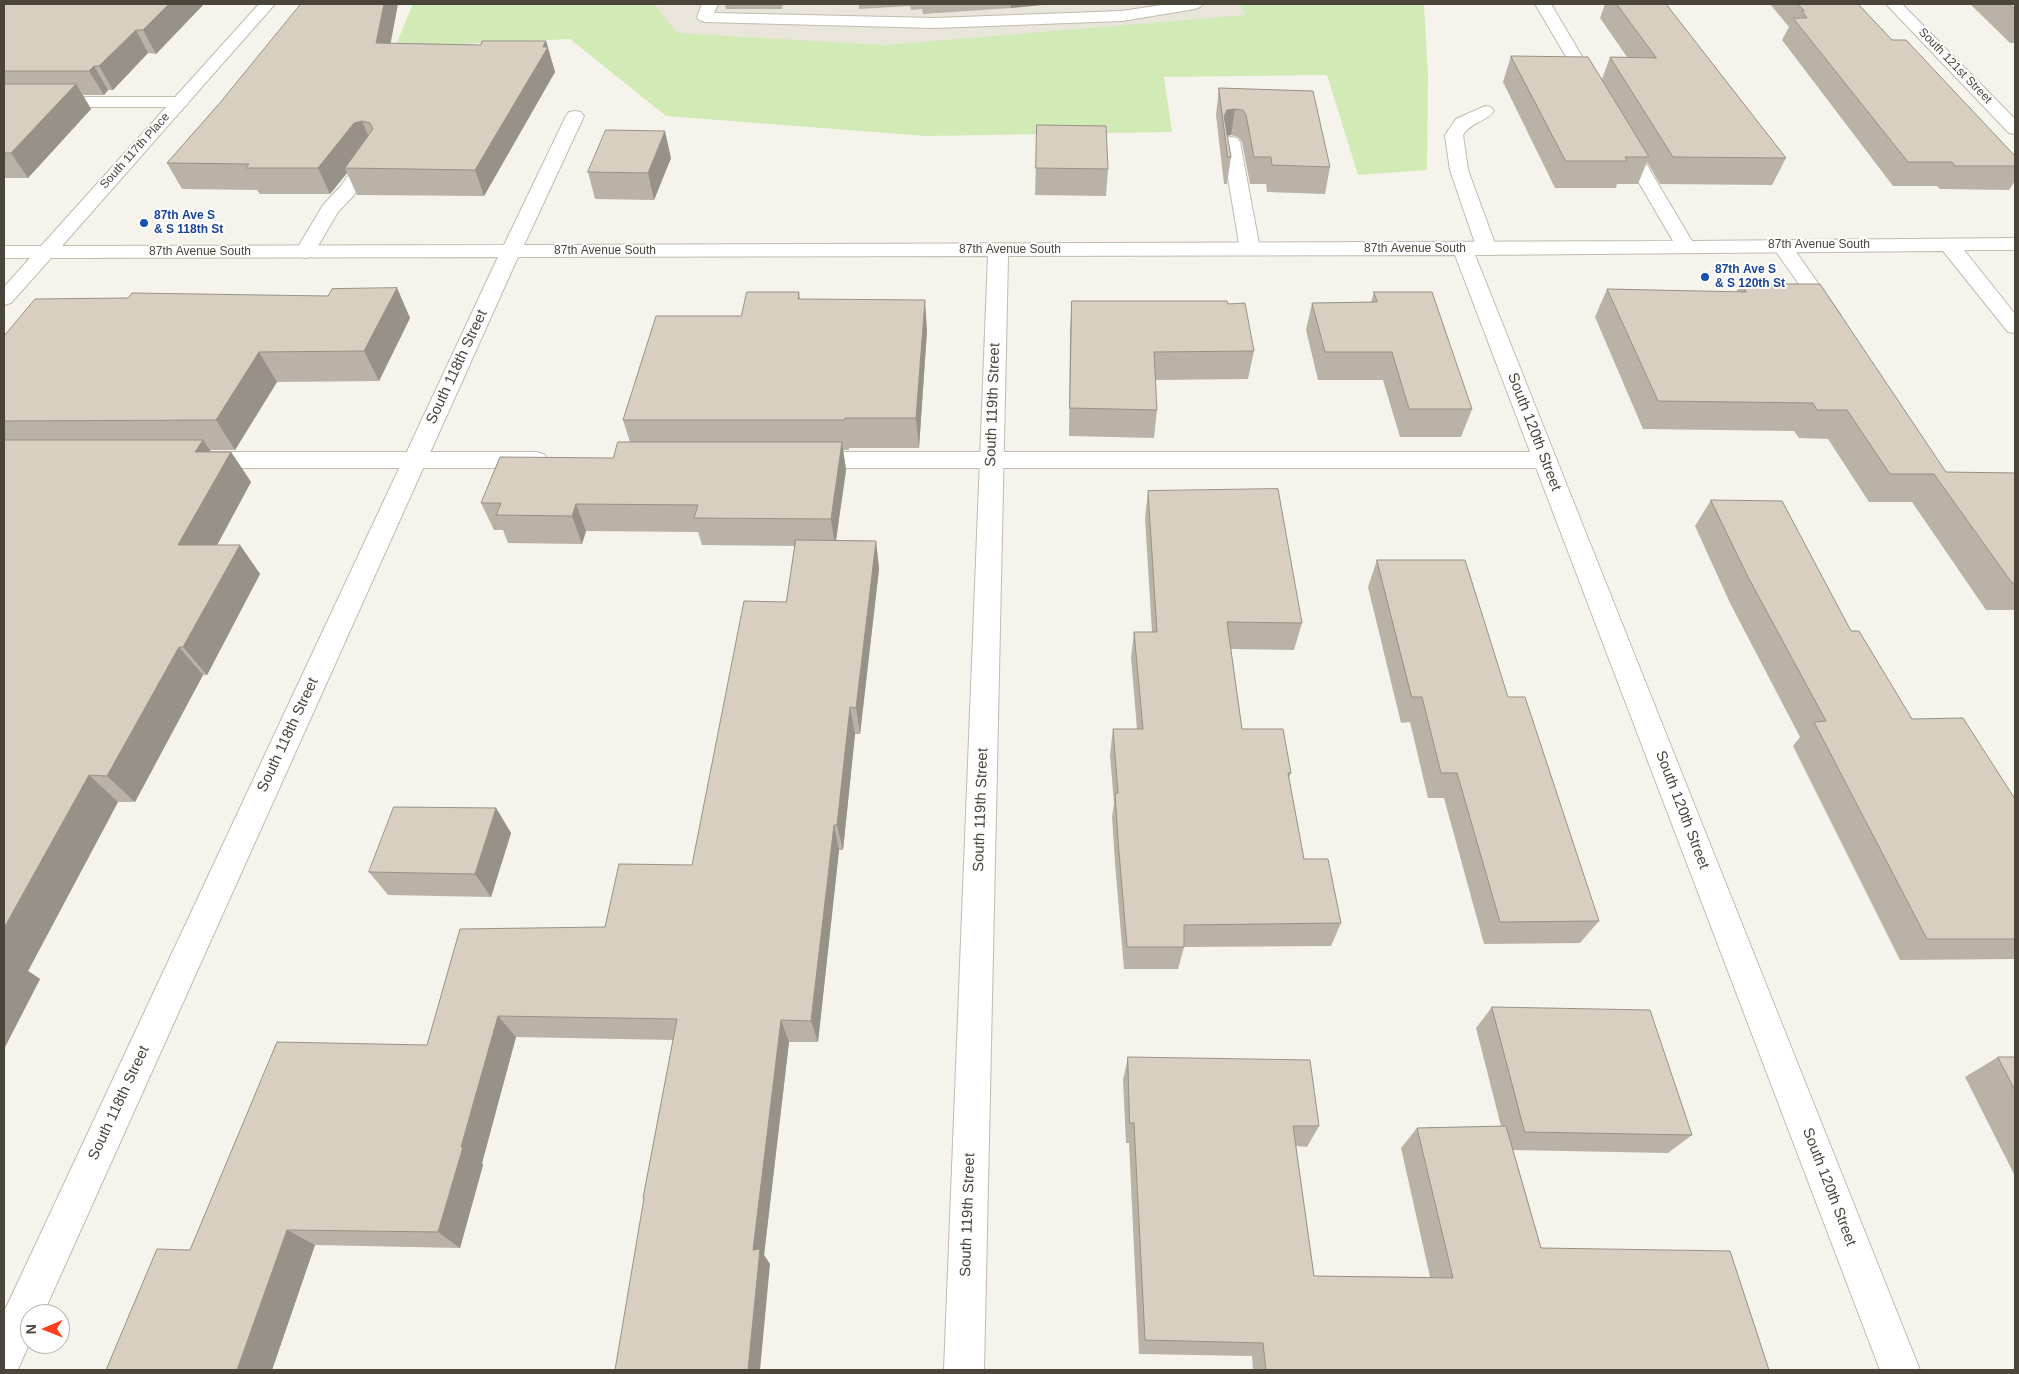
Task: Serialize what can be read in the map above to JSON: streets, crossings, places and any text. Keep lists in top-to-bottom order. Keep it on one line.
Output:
{"streets":{"street":["South 121st Street","South 117th Place","87th Avenue South","South 118th Street","South 119th Street","South 120th Street"]},"crossings":[["South 117th Place","87th Avenue South"],["87th Avenue South","South 118th Street"],["87th Avenue South","South 119th Street"],["87th Avenue South","South 120th Street"]],"places":["87th Ave S & S 118th St","87th Ave S & S 120th St"],"north":"left"}
